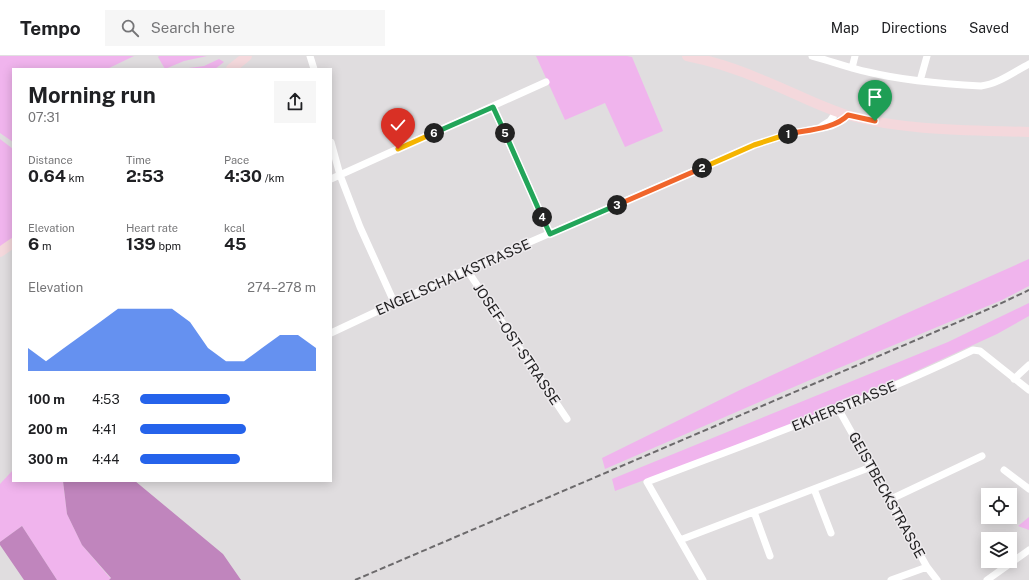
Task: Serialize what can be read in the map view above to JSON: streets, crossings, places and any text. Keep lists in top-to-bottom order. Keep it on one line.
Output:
{"streets":{"street":["ENGELSCHALKSTRASSE","JOSEF-OST-STRASSE","EKHERSTRASSE","GEISTBECKSTRASSE"]},"crossings":[["ENGELSCHALKSTRASSE","JOSEF-OST-STRASSE"],["EKHERSTRASSE","GEISTBECKSTRASSE"]],"page":{"header":"Tempo","search":"Search here","nav":["Map","Directions","Saved"],"heading":["Morning run","07:31"],"pins":["5","6","1","2","3","4"],"stats":[["Distance","0.64 km"],["Time","2:53"],["Pace","4:30 /km"],["Elevation","6 m"],["Heart rate","139 bpm"],["kcal","45"]],"chart":["Elevation","274–278 m"],"list":[{"name":"100 m","note":"4:53"},{"name":"200 m","note":"4:41"},{"name":"300 m","note":"4:44"}]}}
